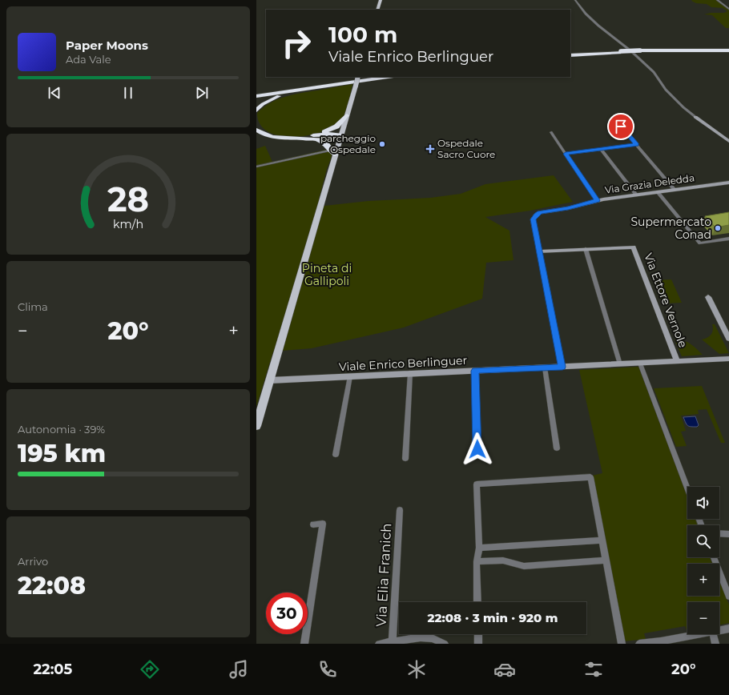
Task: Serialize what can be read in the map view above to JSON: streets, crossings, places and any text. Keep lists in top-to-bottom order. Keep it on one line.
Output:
{"streets":{"street":["Via Grazia Deledda","Via Ettore Vernole","Viale Enrico Berlinguer","Via Elia Franich"]},"crossings":[["Via Ettore Vernole","Viale Enrico Berlinguer"]],"parks":["Pineta di Gallipoli"],"places":{"other":["parcheggio Ospedale","Supermercato Conad"],"health":["Ospedale Sacro Cuore"]},"page":{"turn":["100 m","Viale Enrico Berlinguer"],"song":["Paper Moons","Ada Vale"],"tile":["Clima",["Autonomia · 39%","195 km"],["Arrivo","22:08"]],"heat":["−","20°","+"],"map_buttons":["+","−"],"limit":"30","trip":"22:08 · 3 min · 920 m","tabs":["22:05","20°"],"gauge":["28","km/h"]}}
